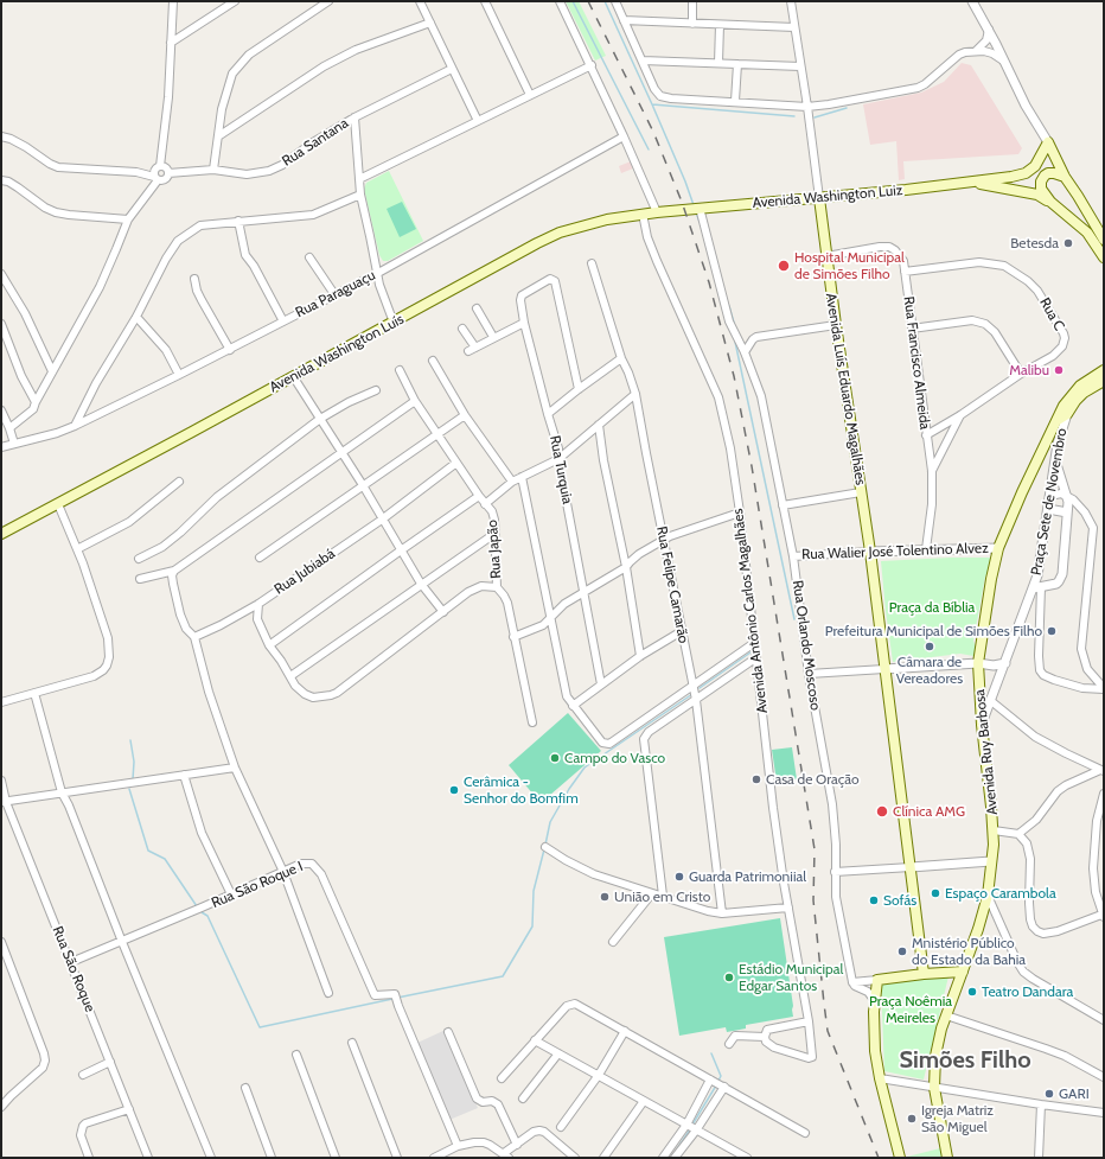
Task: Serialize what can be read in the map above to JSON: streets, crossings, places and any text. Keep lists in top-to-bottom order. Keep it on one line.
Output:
{"streets":{"main road":["Avenida Washington Luiz","Avenida Washington Luís","Avenida Luís Eduardo Magalhães","Praça Sete de Novembro","Avenida Ruy Barbosa"],"street":["Rua Santana","Rua Paraguaçu","Rua C","Rua Francisco Almeida","Rua Turquia","Rua Japão","Rua Walier José Tolentino Alvez","Rua Jubiabá","Rua Felipe Camarão","Avenida Antônio Carlos Magalhães","Rua Orlando Moscoso","Rua São Roque I","Rua São Roque"]},"crossings":[["Avenida Washington Luiz","Avenida Washington Luís"],["Avenida Washington Luiz","Avenida Luís Eduardo Magalhães"],["Avenida Washington Luiz","Rua Orlando Moscoso"],["Rua C","Rua Francisco Almeida"],["Avenida Washington Luís","Avenida Antônio Carlos Magalhães"],["Avenida Washington Luís","Rua Orlando Moscoso"],["Rua Francisco Almeida","Avenida Luís Eduardo Magalhães"],["Rua Francisco Almeida","Rua Walier José Tolentino Alvez"],["Avenida Luís Eduardo Magalhães","Rua Walier José Tolentino Alvez"],["Praça Sete de Novembro","Avenida Ruy Barbosa"],["Rua Japão","Rua Jubiabá"],["Rua Walier José Tolentino Alvez","Rua Orlando Moscoso"],["Rua Walier José Tolentino Alvez","Avenida Ruy Barbosa"],["Rua São Roque I","Rua São Roque"]],"districts":["Simões Filho"],"parks":["Praça da Bíblia","Praça Noêmia Meireles"],"places":["Betesda","Hospital Municipal de Simões Filho","Malibu","Prefeitura Municipal de Simões Filho","Câmara de Vereadores","Campo do Vasco","Casa de Oração","Cerâmica - Senhor do Bomfim","Clínica AMG","Guarda Patrimoniial","Espaço Carambola","União em Cristo","Sofás","Mnistério Público do Estado da Bahia","Estádio Municipal Edgar Santos","Teatro Dandara","GARI","Igreja Matriz São Miguel"]}
